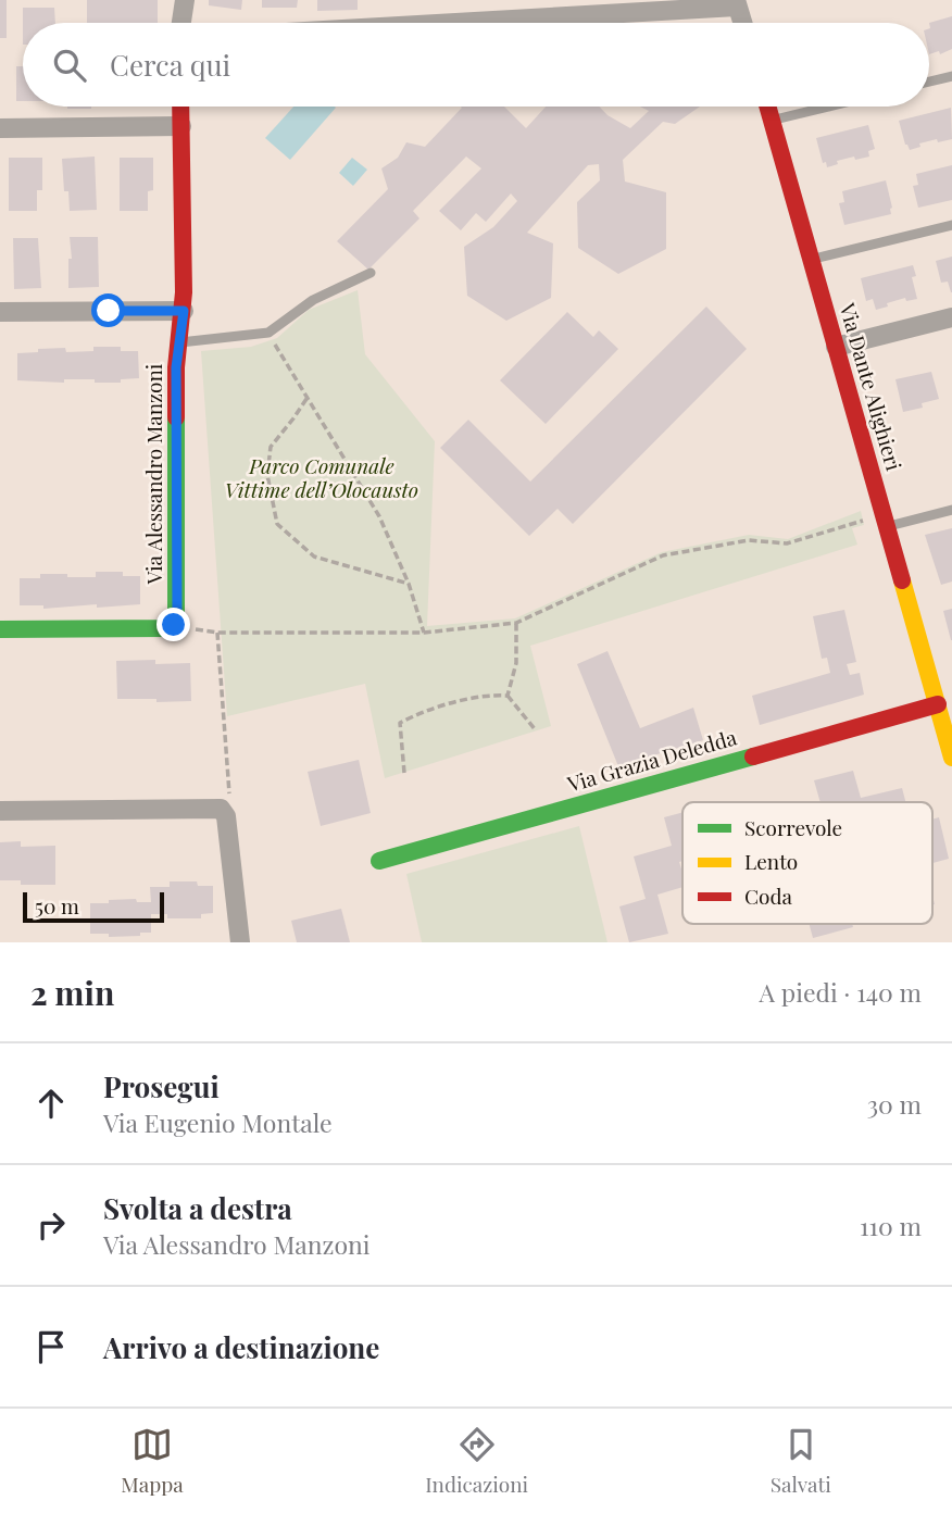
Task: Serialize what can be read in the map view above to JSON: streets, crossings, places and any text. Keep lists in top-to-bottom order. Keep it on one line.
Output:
{"streets":{"street":["Via Dante Alighieri","Via Alessandro Manzoni","Via Grazia Deledda"]},"crossings":[["Via Dante Alighieri","Via Grazia Deledda"]],"parks":["Parco Comunale Vittime dell’Olocausto"],"legend":["Scorrevole","Lento","Coda"],"scale_bar":"50 m","page":{"search":"Cerca qui","scale":"50 m","heading":["2 min","A piedi · 140 m"],"list":[["Prosegui","Via Eugenio Montale","30 m"],["Svolta a destra","Via Alessandro Manzoni","110 m"],"Arrivo a destinazione"],"nav":["Mappa","Indicazioni","Salvati"]}}
